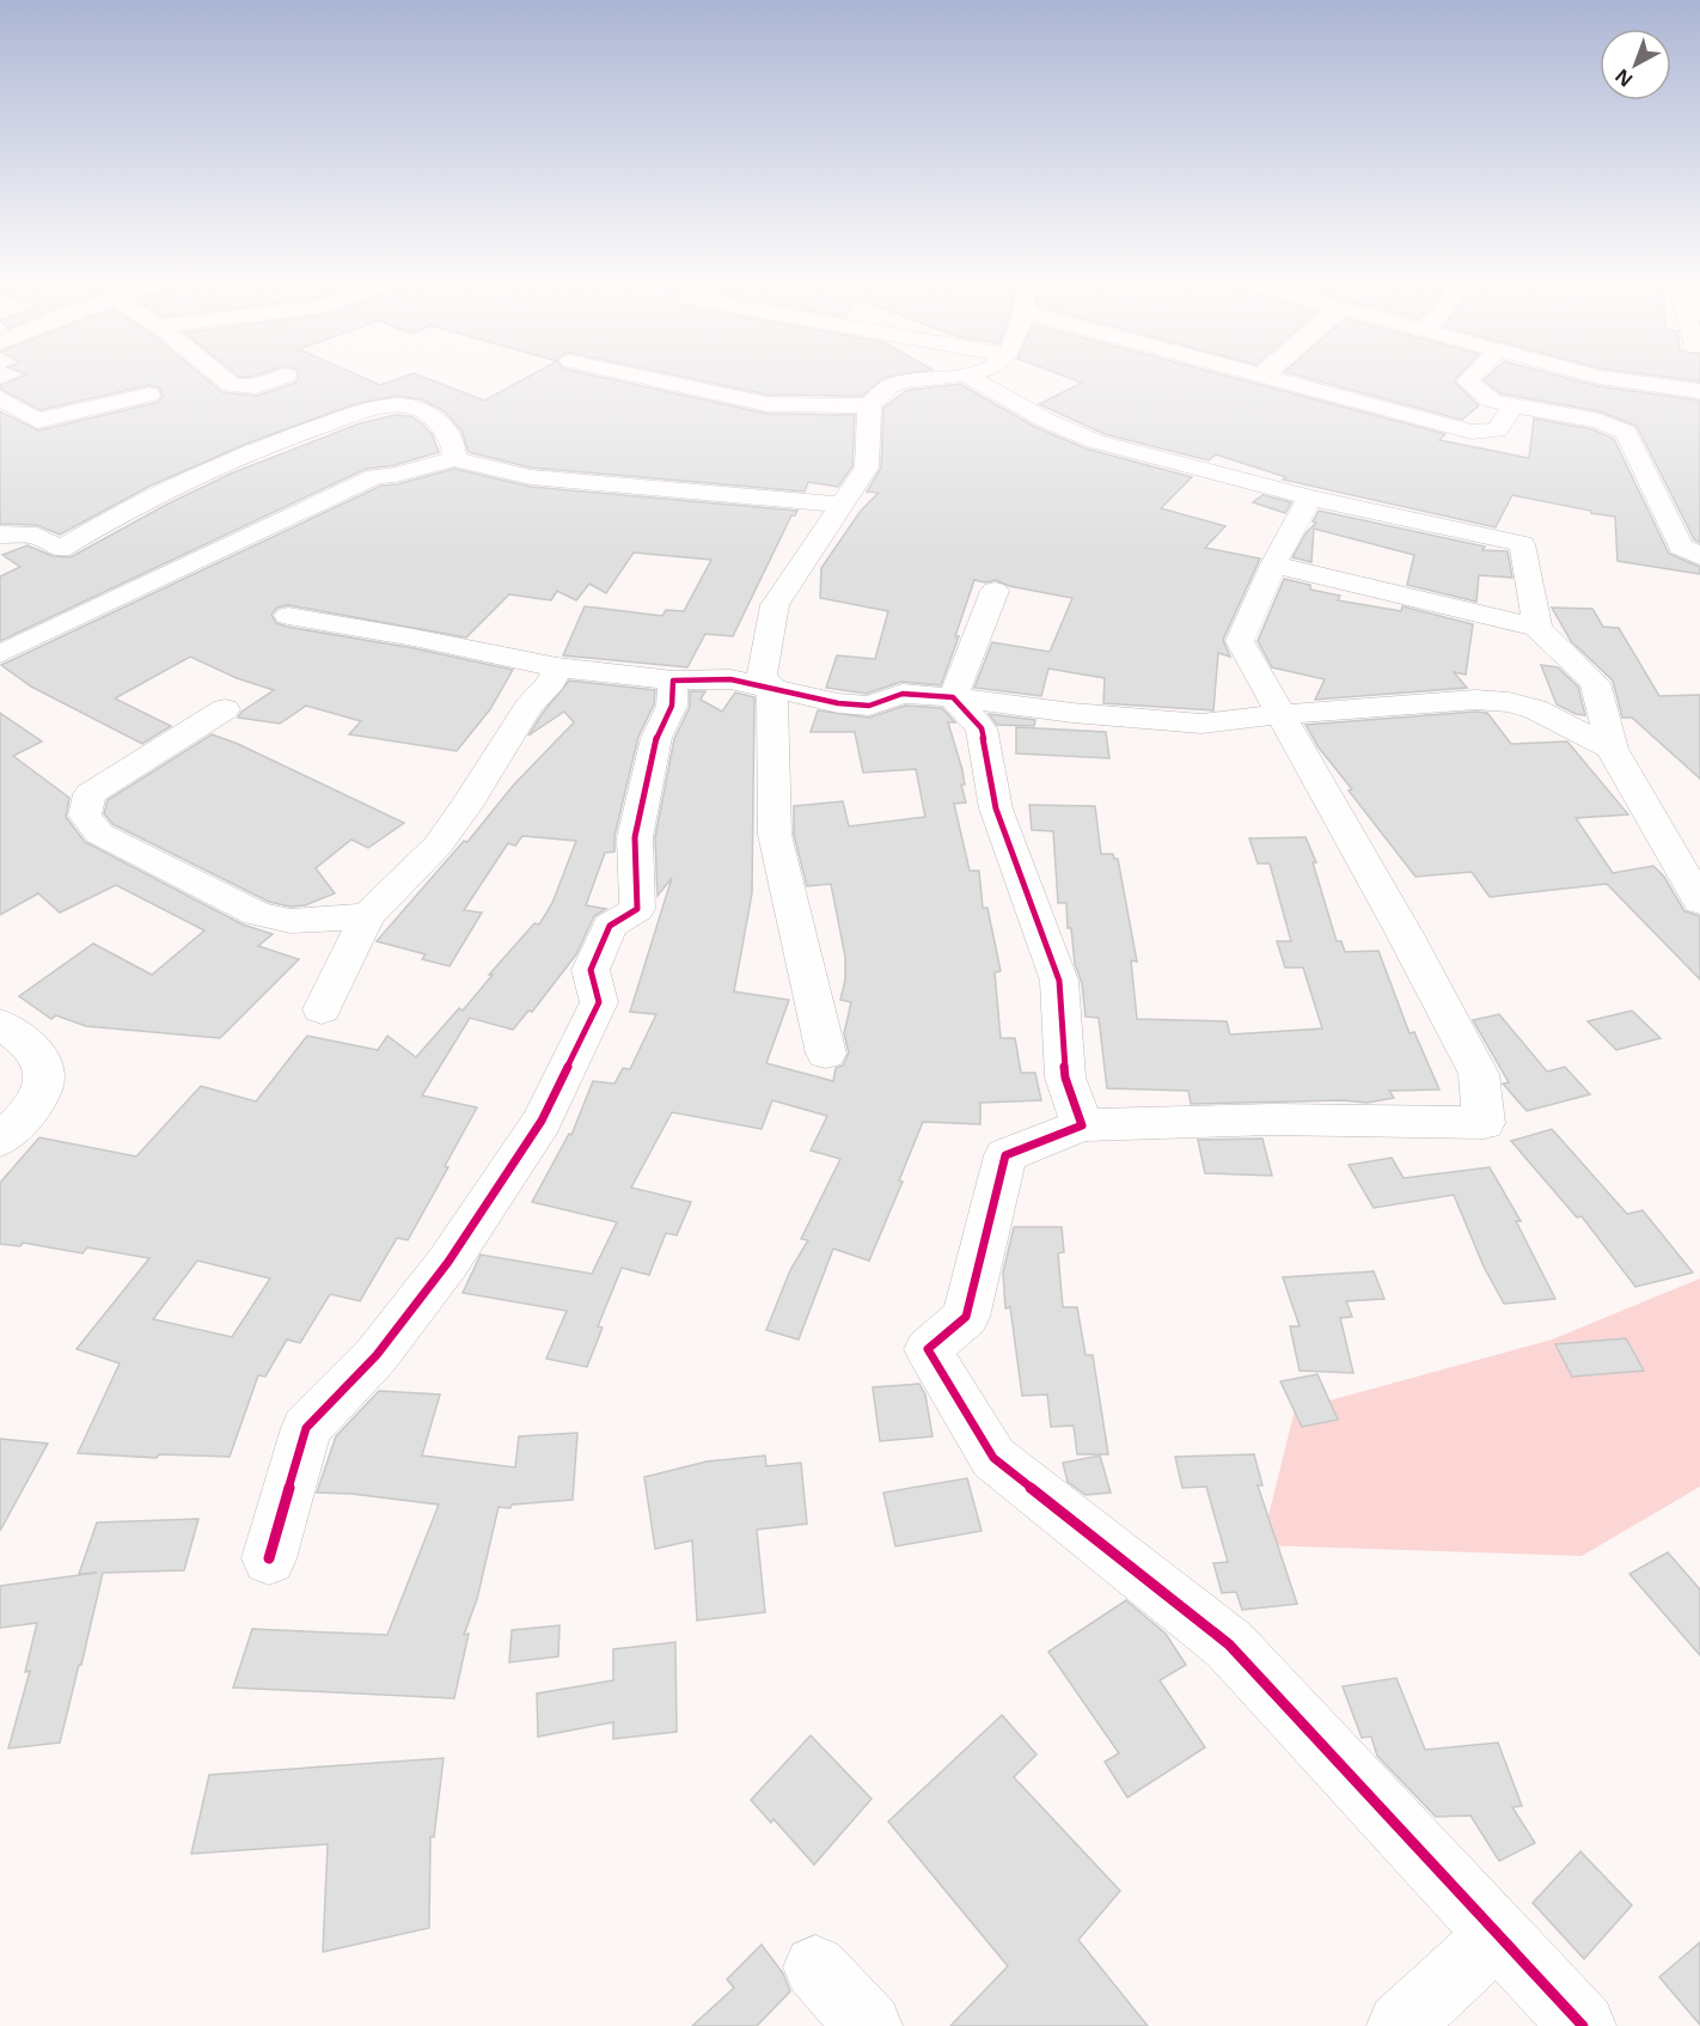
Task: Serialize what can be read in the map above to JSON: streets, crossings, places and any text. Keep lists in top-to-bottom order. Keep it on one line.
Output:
{"north":"bottom left"}
